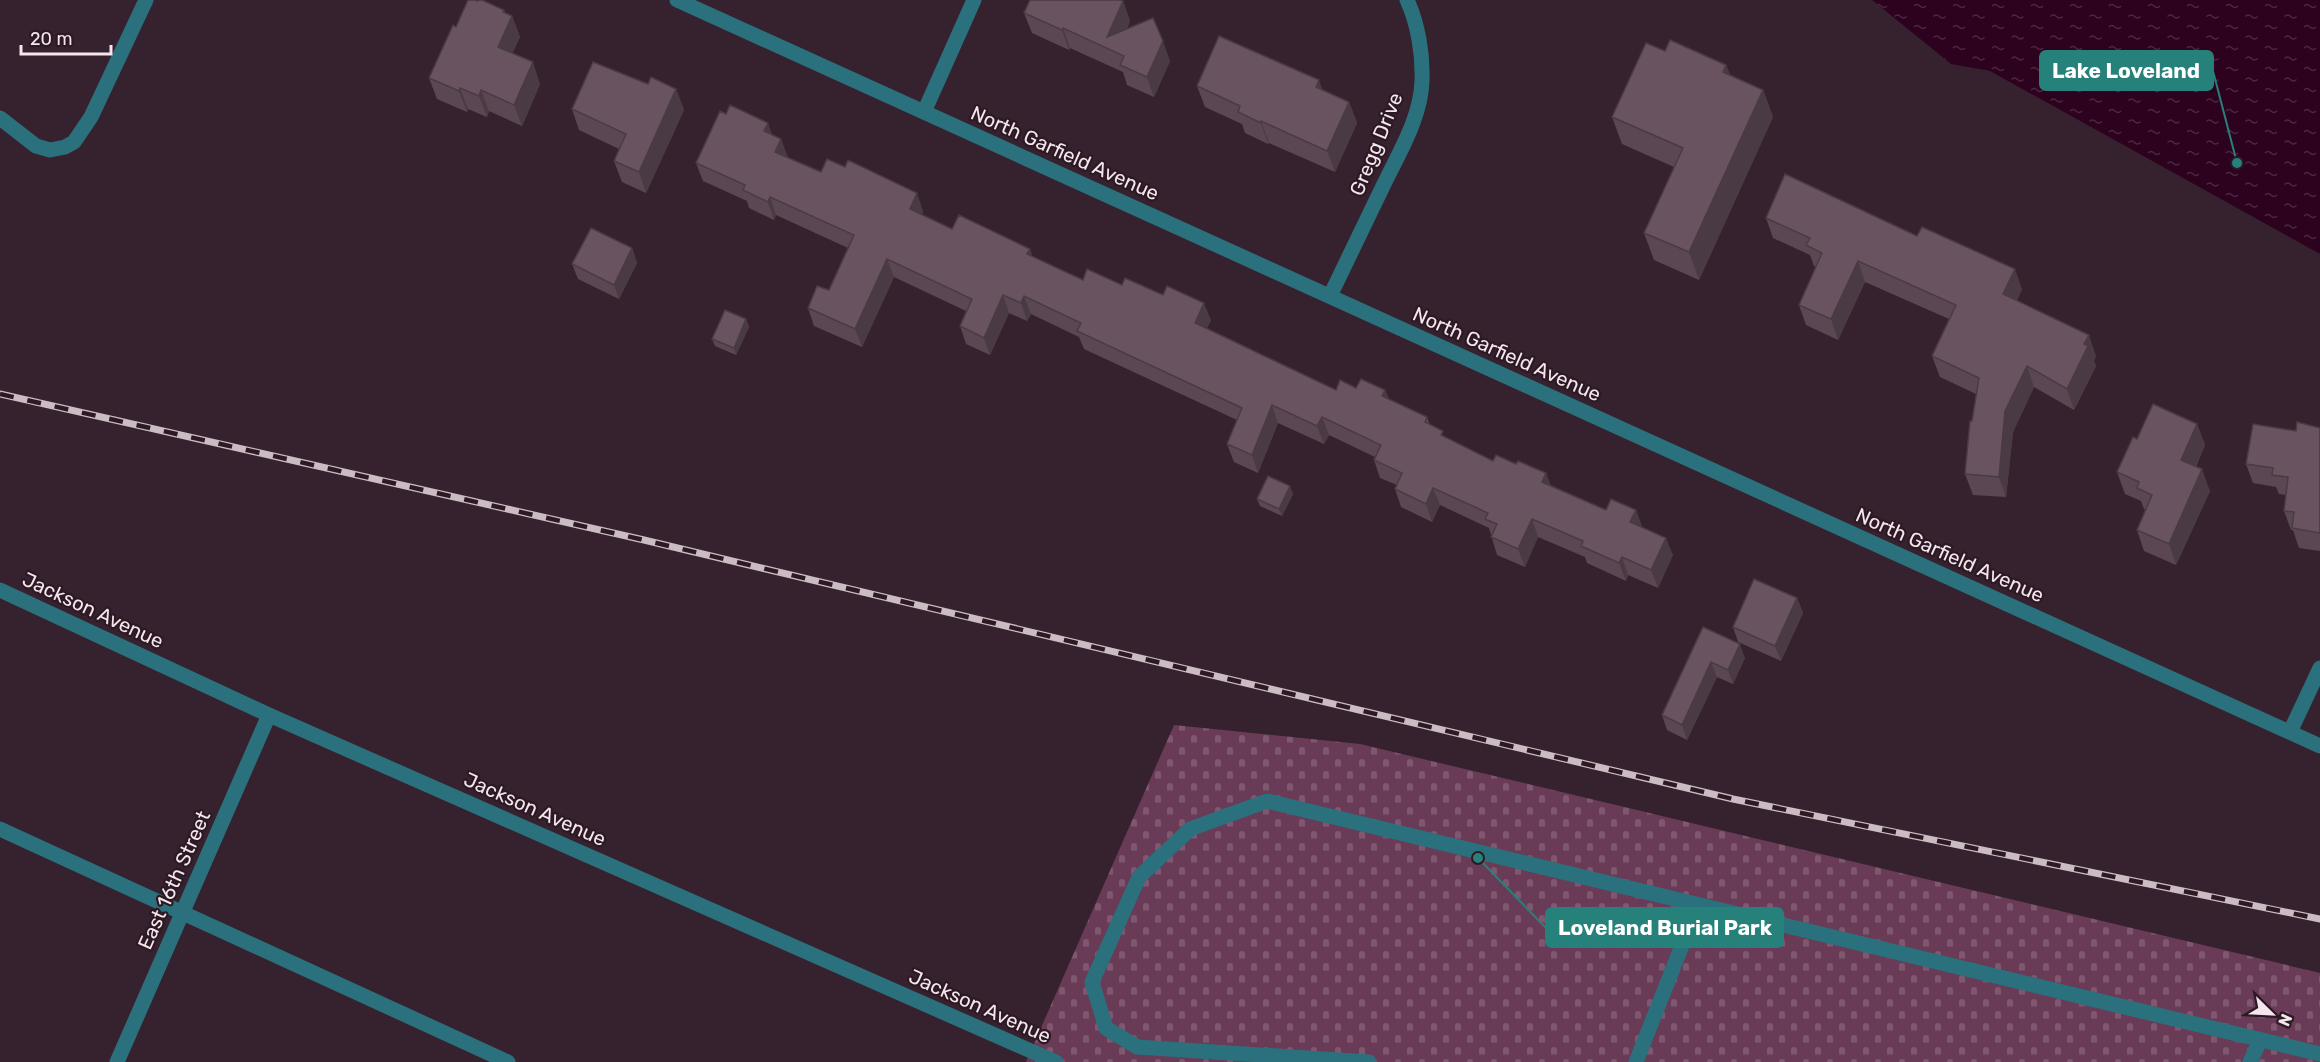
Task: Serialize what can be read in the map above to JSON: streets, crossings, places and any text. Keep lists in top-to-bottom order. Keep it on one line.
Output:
{"streets":{"street":["Gregg Drive","North Garfield Avenue","Jackson Avenue","East 16th Street"]},"crossings":[["Gregg Drive","North Garfield Avenue"],["Jackson Avenue","East 16th Street"]],"places":["Lake Loveland","Loveland Burial Park"],"scale_bar":"20 m","north":"bottom right"}
